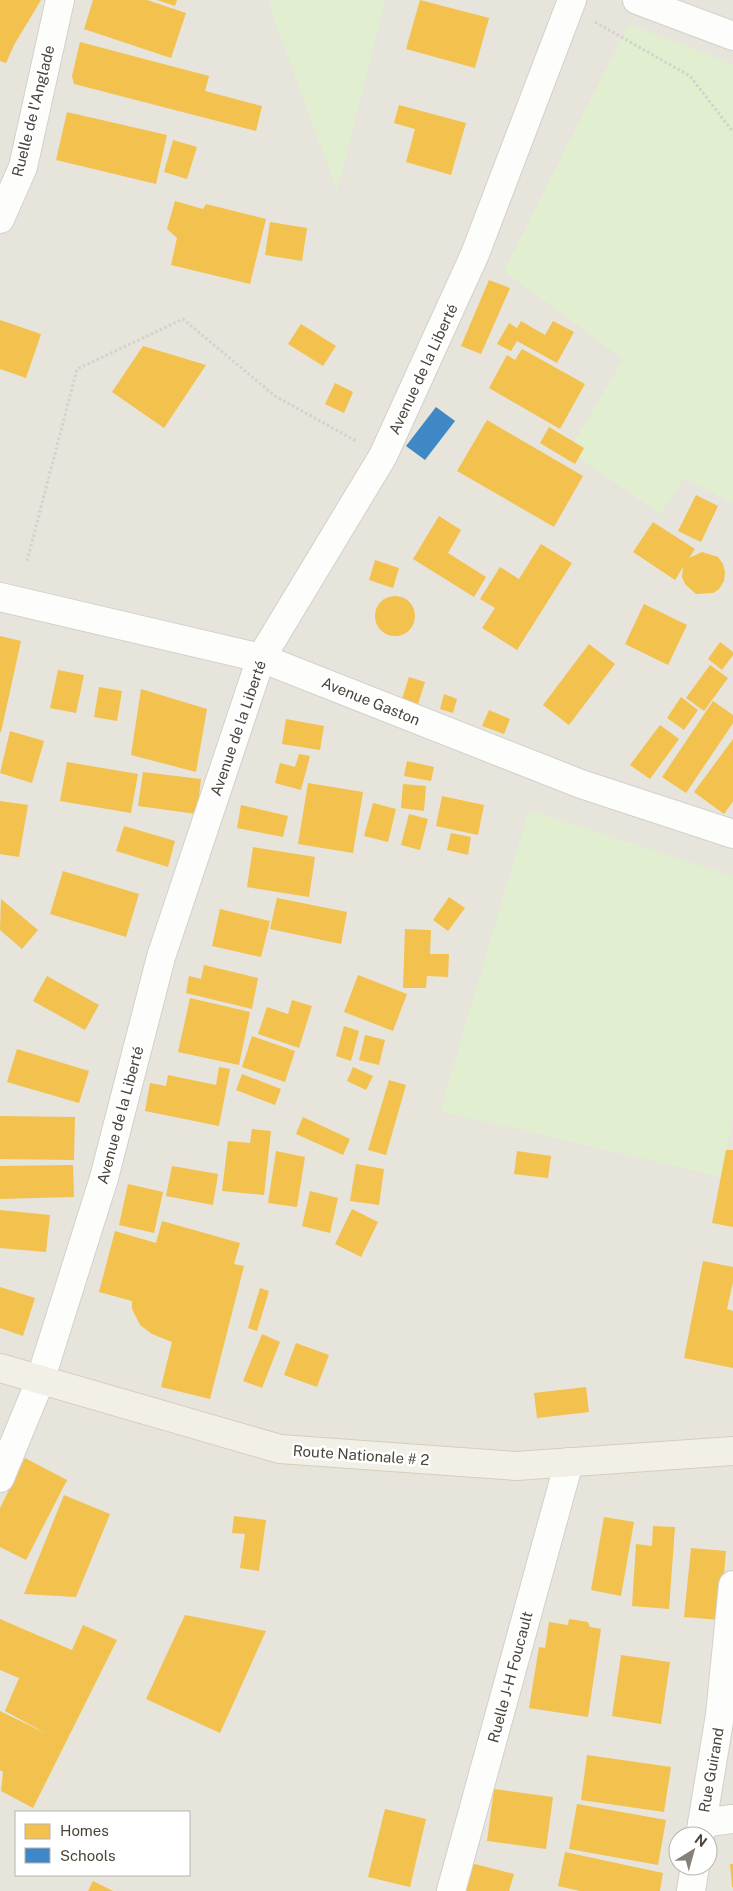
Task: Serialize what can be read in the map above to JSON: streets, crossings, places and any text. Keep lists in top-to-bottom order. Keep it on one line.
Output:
{"streets":{"main road":["Route Nationale # 2"],"street":["Ruelle de l'Anglade","Avenue de la Liberté","Avenue Gaston","Ruelle J-H Foucault","Rue Guirand"]},"crossings":[["Avenue de la Liberté","Avenue Gaston"],["Avenue de la Liberté","Route Nationale # 2"],["Route Nationale # 2","Ruelle J-H Foucault"]],"legend":["Homes","Schools"],"north":"top right"}
